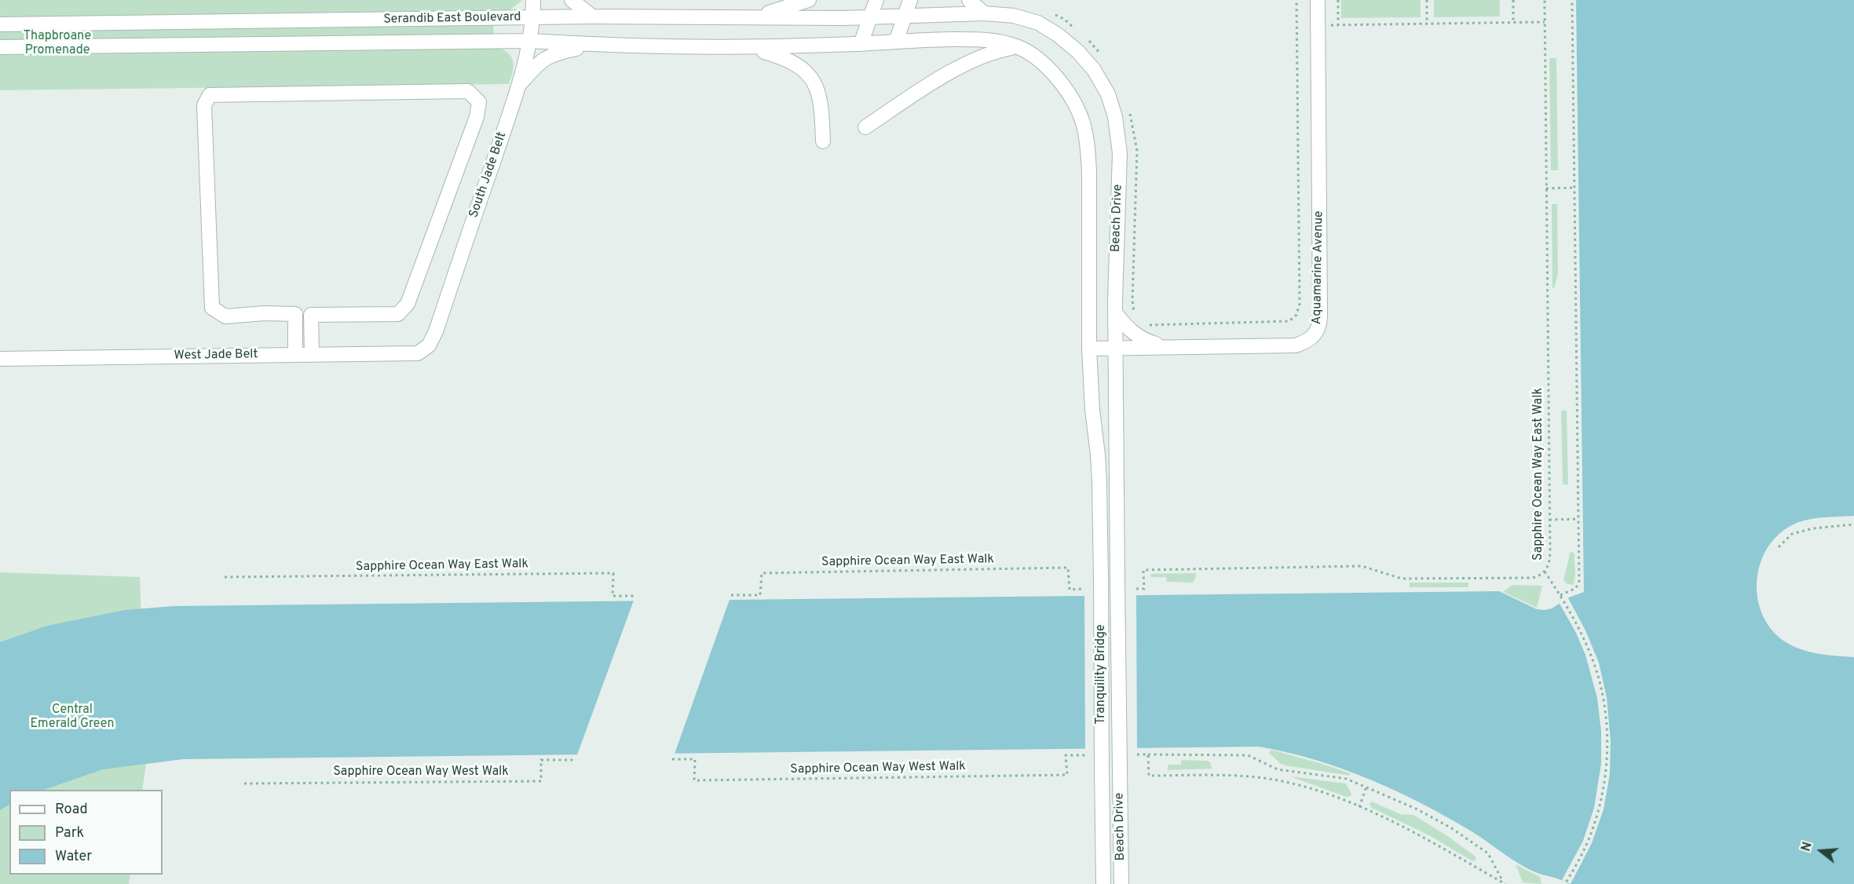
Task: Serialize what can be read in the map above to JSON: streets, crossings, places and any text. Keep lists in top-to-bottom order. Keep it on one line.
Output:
{"streets":{"street":["Serandib East Boulevard","South Jade Belt","Beach Drive","Aquamarine Avenue","West Jade Belt","Tranquility Bridge"],"path":["Sapphire Ocean Way East Walk","Sapphire Ocean Way West Walk"]},"crossings":[["Serandib East Boulevard","South Jade Belt"],["Serandib East Boulevard","Beach Drive"],["South Jade Belt","West Jade Belt"],["Beach Drive","Aquamarine Avenue"],["Beach Drive","Tranquility Bridge"]],"parks":["Thapbroane Promenade","Central Emerald Green"],"legend":["Road","Park","Water"],"north":"left"}
